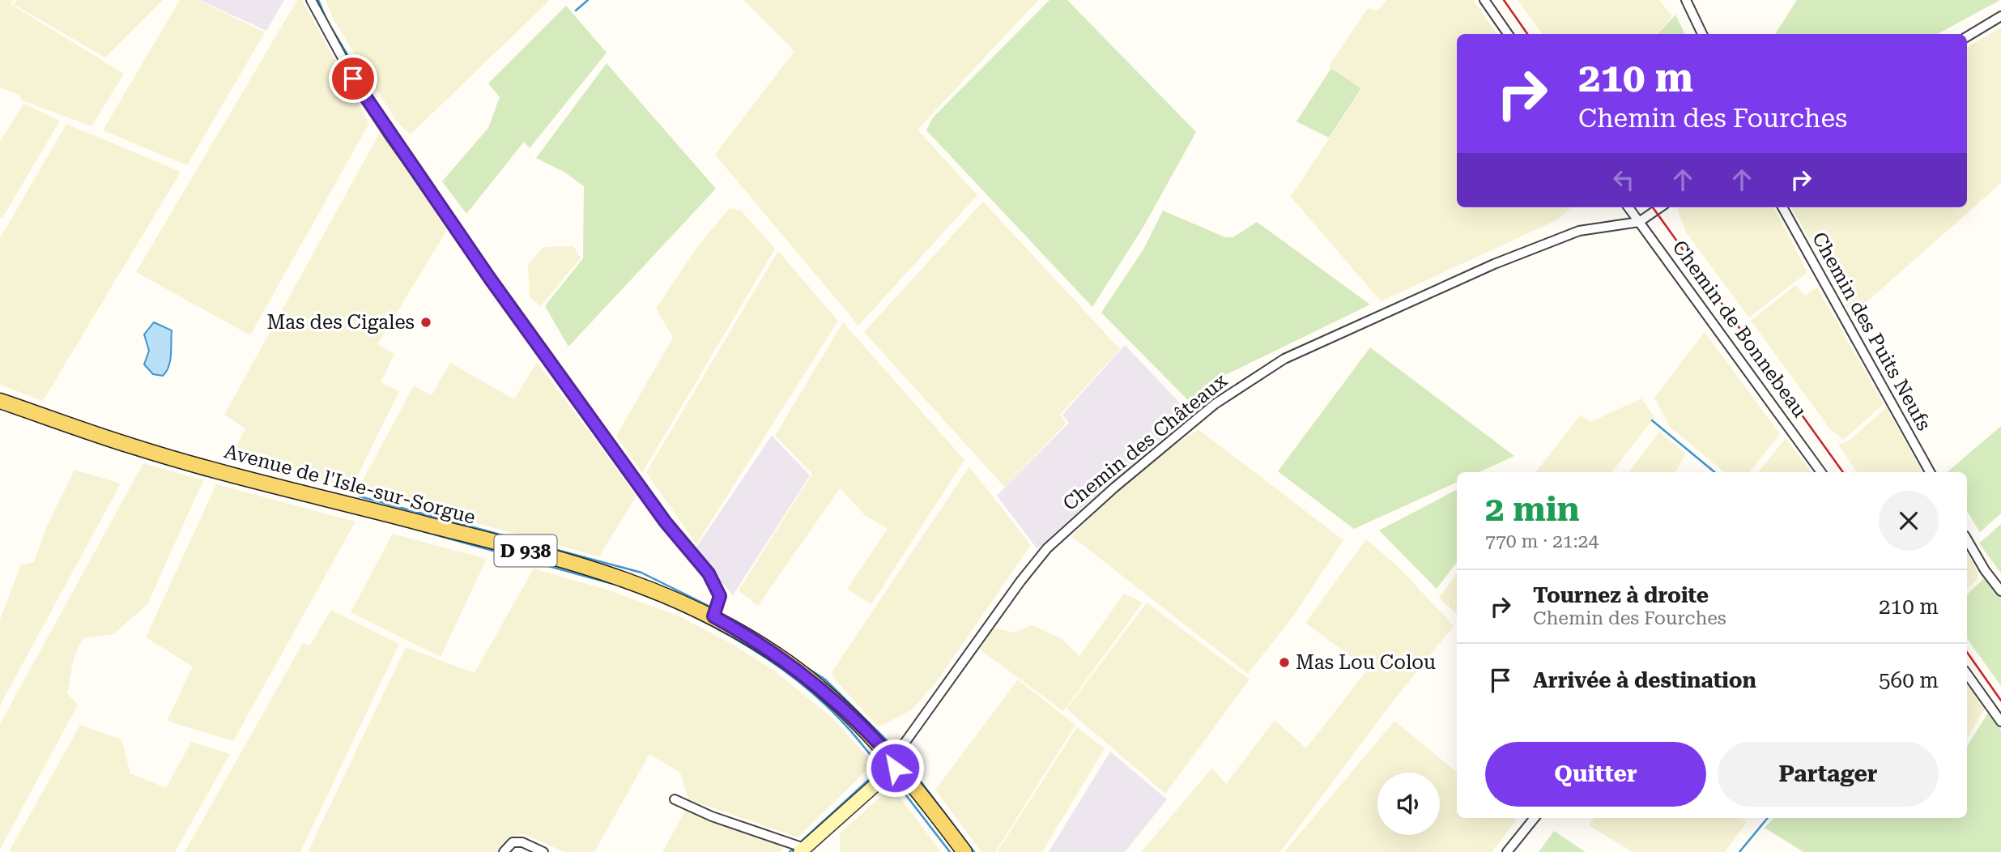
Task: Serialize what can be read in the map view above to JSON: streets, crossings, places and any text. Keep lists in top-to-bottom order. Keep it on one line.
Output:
{"streets":{"main road":["Avenue de l'Isle-sur-Sorgue","D 938"],"street":["Chemin de Bonnebeau","Chemin des Puits Neufs","Chemin des Châteaux"]},"crossings":[["Chemin de Bonnebeau","Chemin des Châteaux"],["Chemin des Châteaux","Avenue de l'Isle-sur-Sorgue"]],"places":["Mas des Cigales","Mas Lou Colou"],"page":{"turn":["210 m","Chemin des Fourches"],"heading":["2 min","770 m · 21:24"],"list":[{"name":"Tournez à droite","note":"Chemin des Fourches","value":"210 m"},{"name":"Arrivée à destination","value":"560 m"}],"buttons":["Quitter","Partager"]}}
